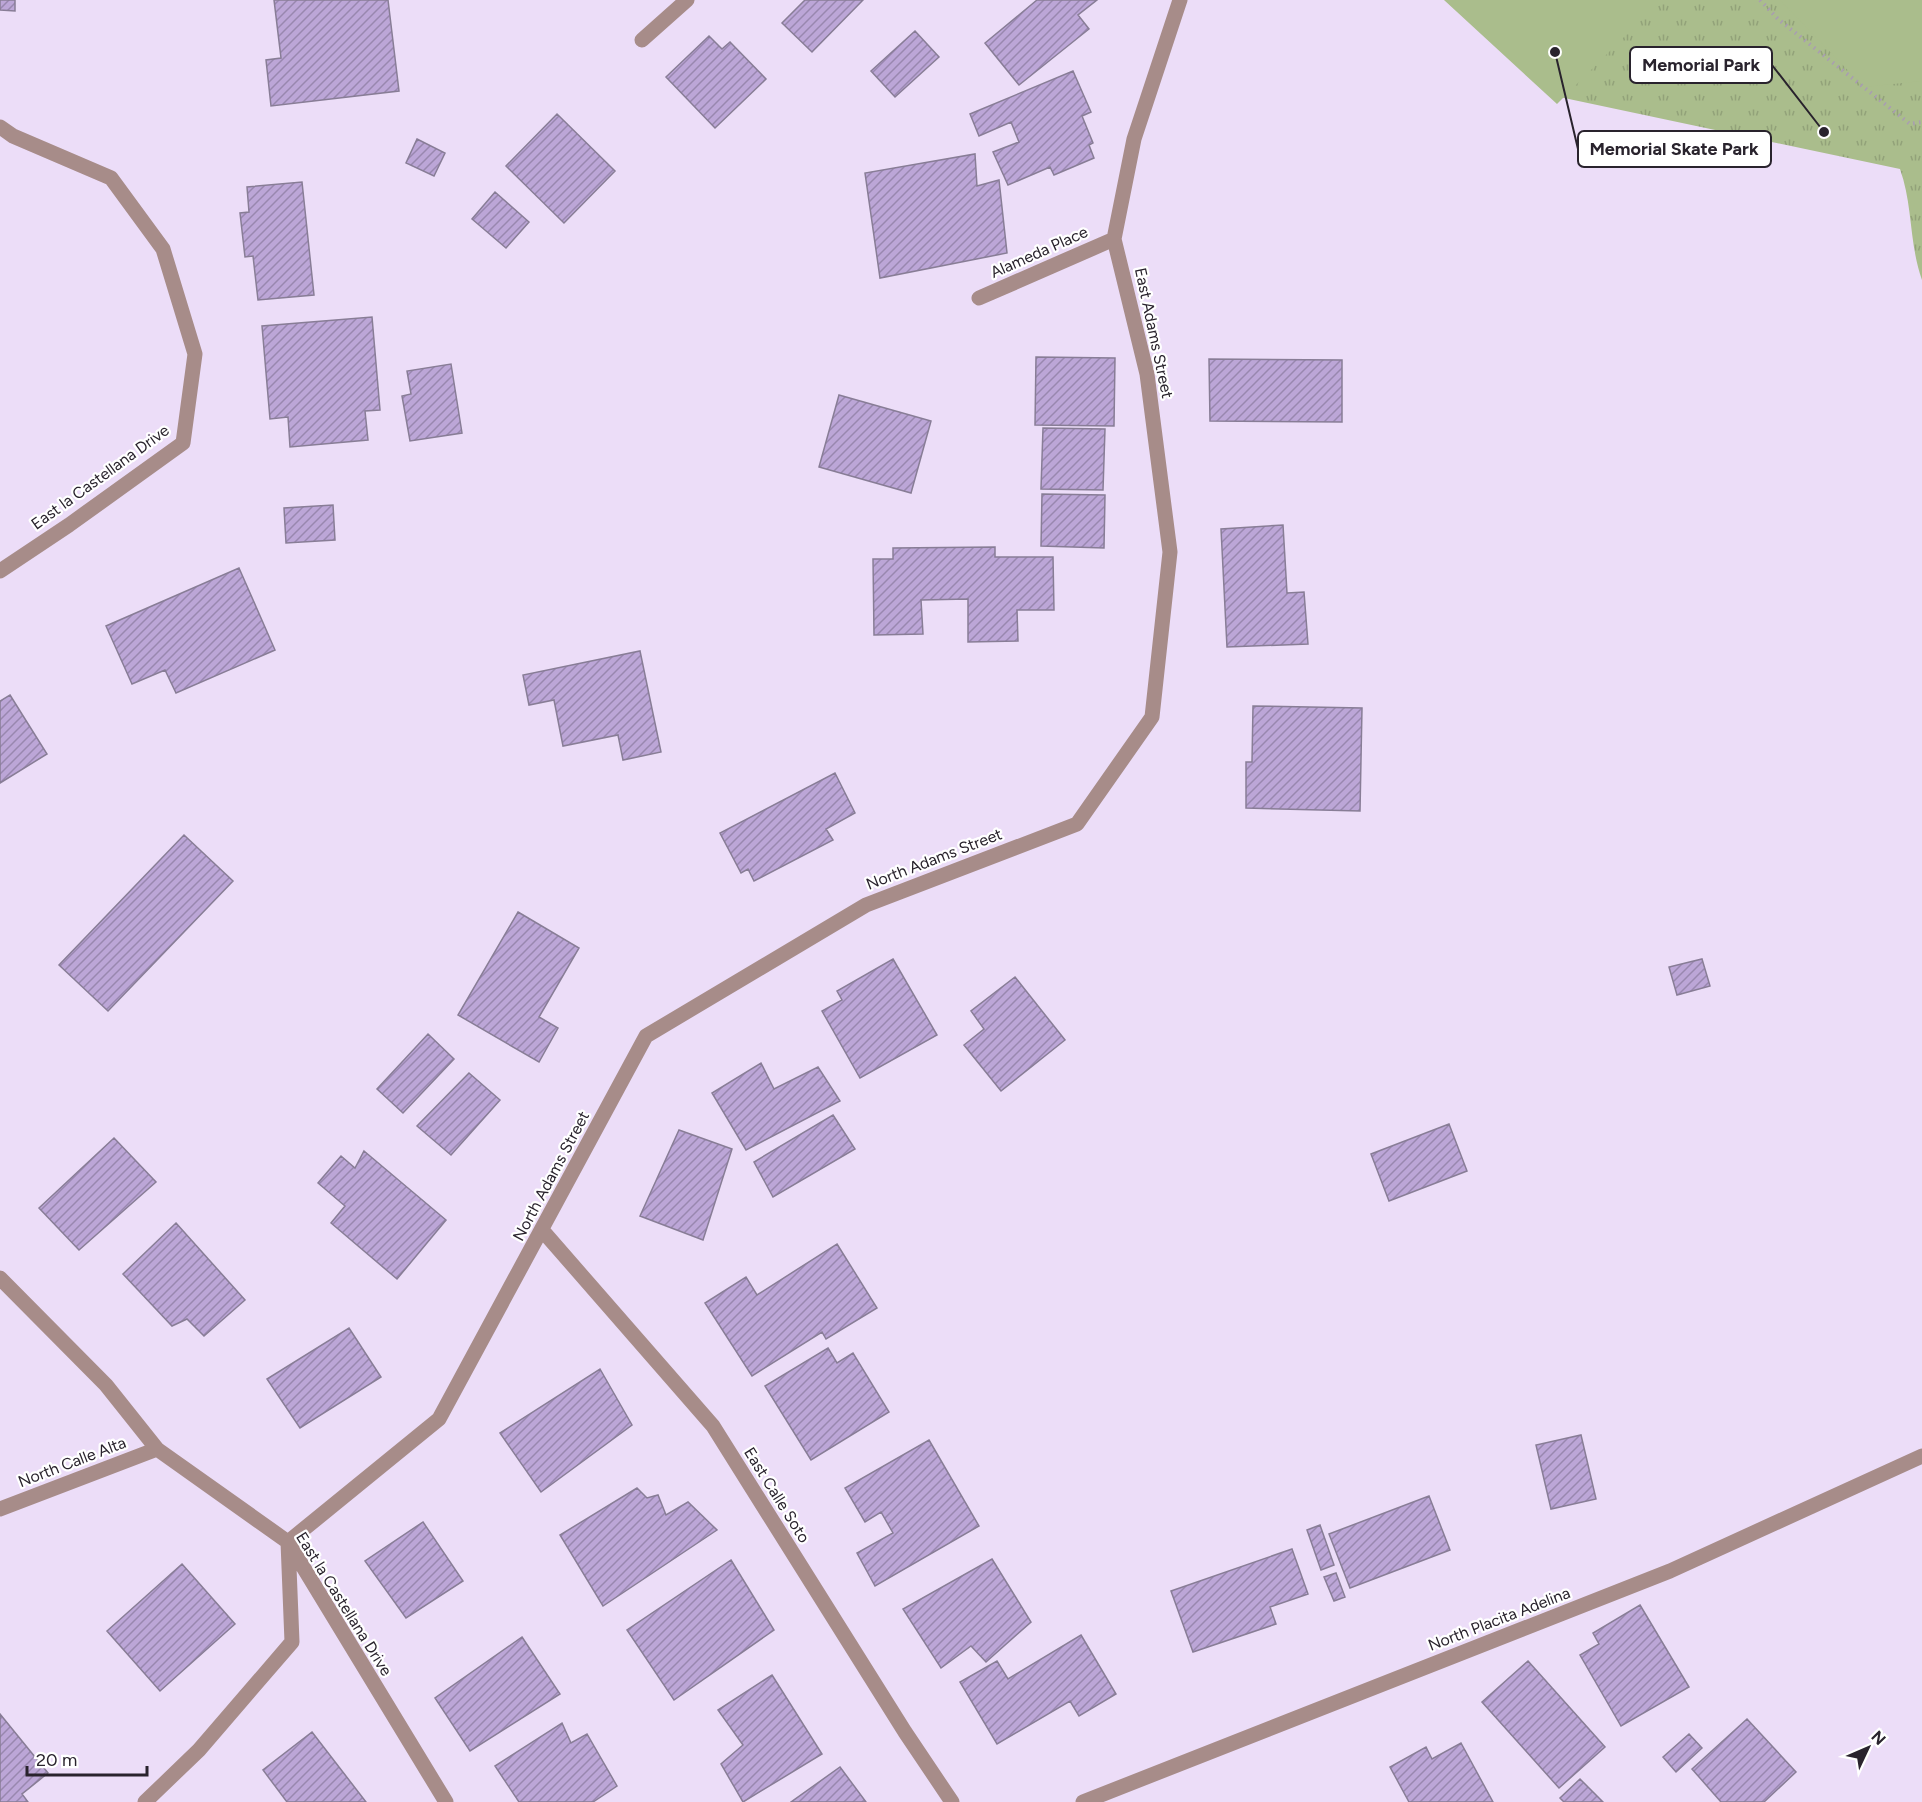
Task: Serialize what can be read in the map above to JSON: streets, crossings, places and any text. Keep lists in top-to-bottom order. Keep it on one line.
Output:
{"streets":{"street":["Alameda Place","East Adams Street","East la Castellana Drive","North Adams Street","North Calle Alta","East Calle Soto","North Placita Adelina"]},"crossings":[["Alameda Place","East Adams Street"],["East Adams Street","North Adams Street"],["East la Castellana Drive","North Adams Street"],["East la Castellana Drive","North Calle Alta"],["North Adams Street","East Calle Soto"]],"places":["Memorial Skate Park","Memorial Park"],"scale_bar":"20 m","north":"top right"}
